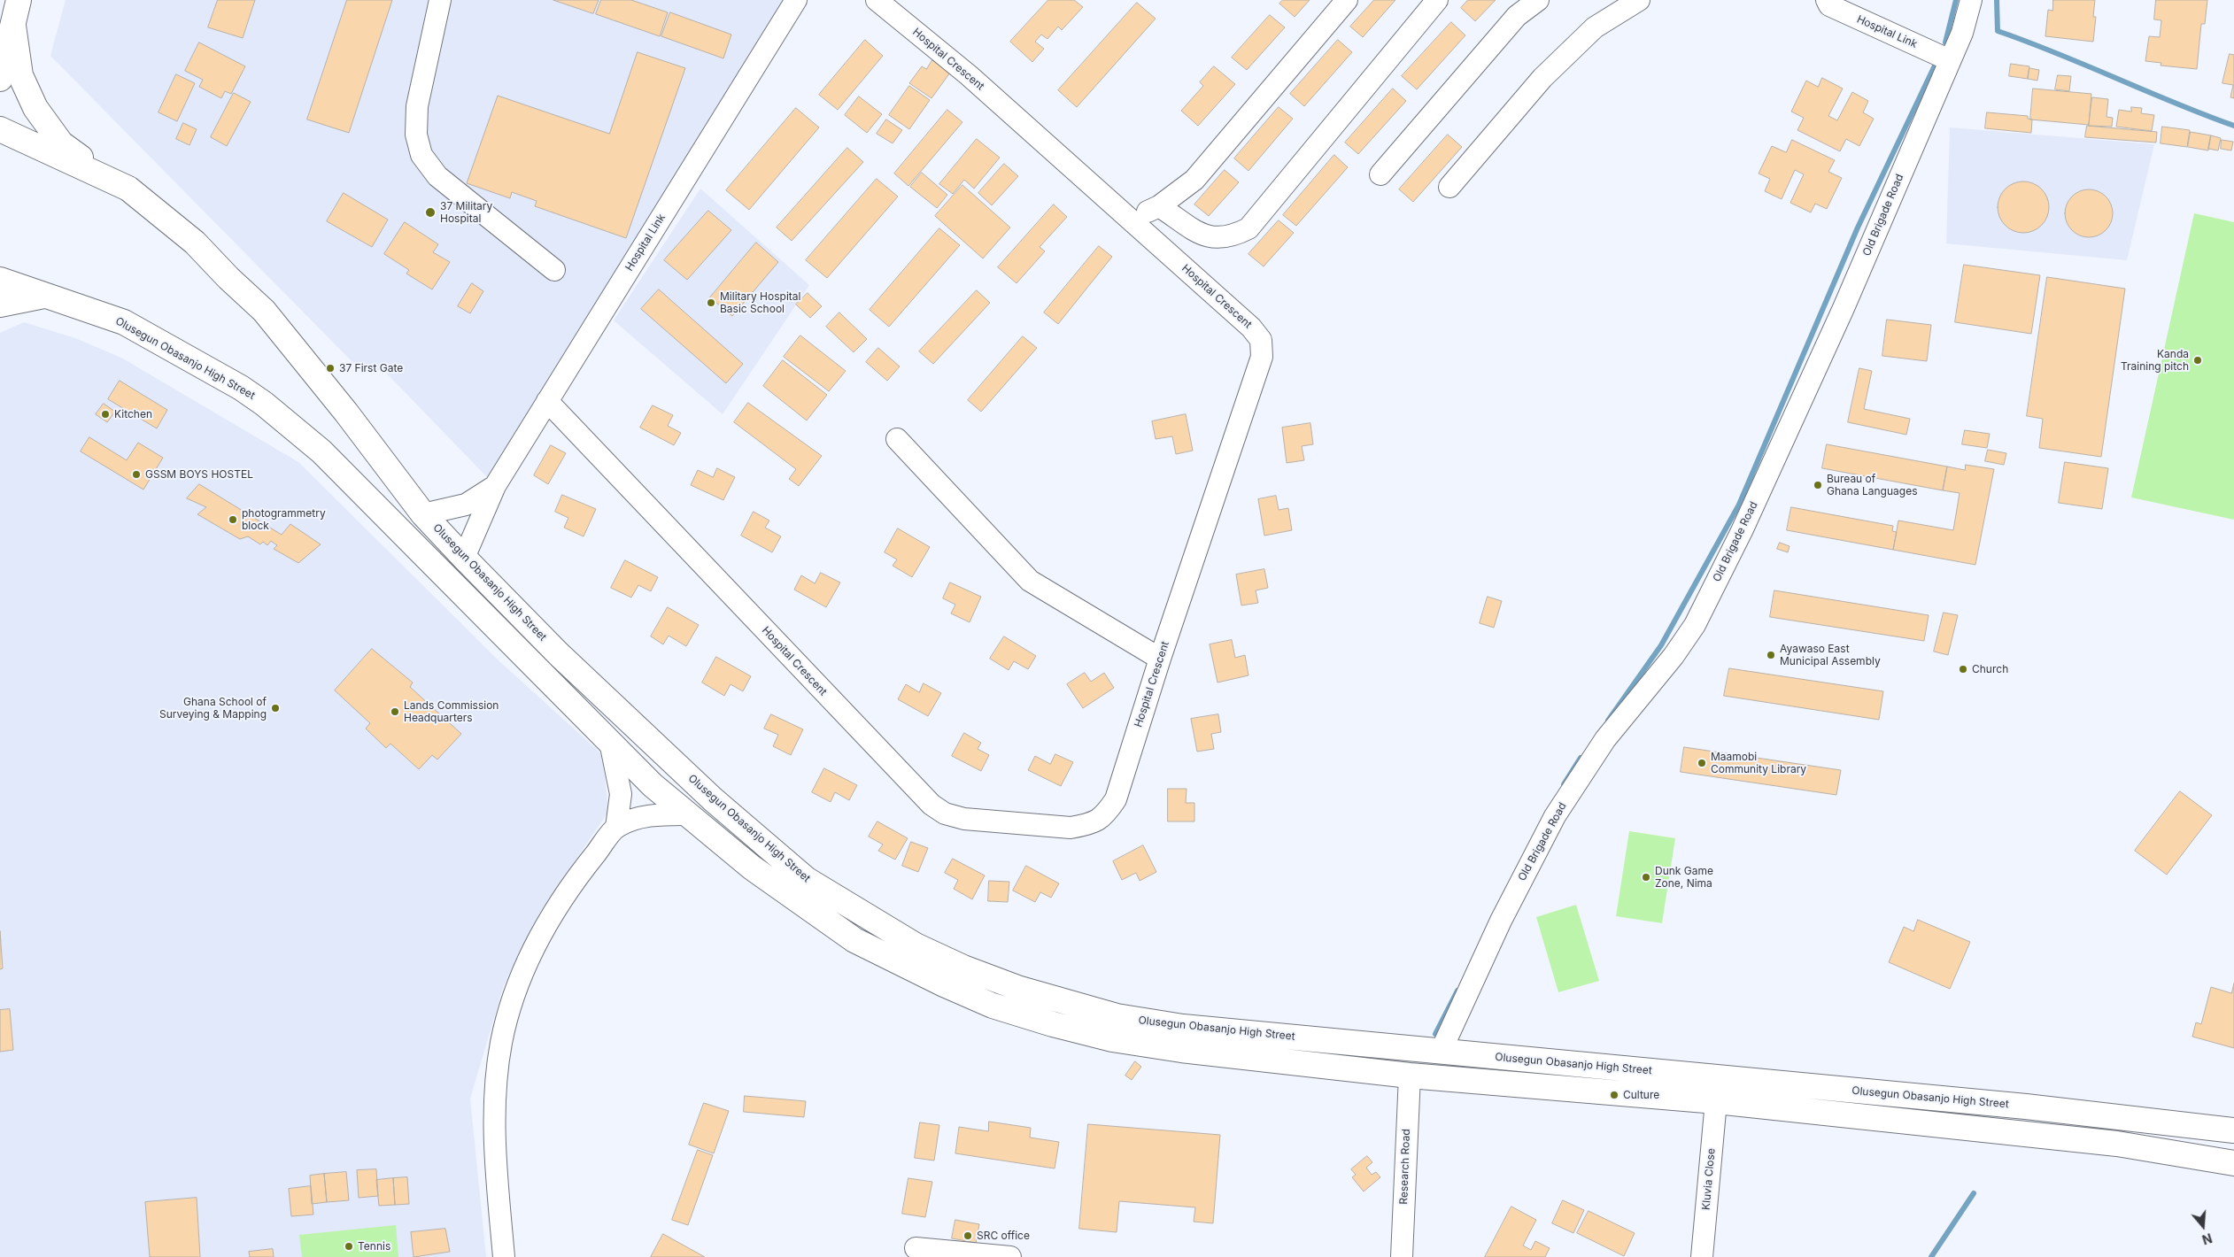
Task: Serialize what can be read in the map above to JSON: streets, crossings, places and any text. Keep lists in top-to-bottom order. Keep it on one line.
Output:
{"streets":{"main road":["Olusegun Obasanjo High Street"],"street":["Hospital Link","Hospital Crescent","Old Brigade Road","Research Road","Kluvia Close"]},"crossings":[["Hospital Link","Hospital Crescent"],["Hospital Link","Old Brigade Road"],["Hospital Link","Olusegun Obasanjo High Street"],["Old Brigade Road","Olusegun Obasanjo High Street"],["Olusegun Obasanjo High Street","Research Road"],["Olusegun Obasanjo High Street","Kluvia Close"]],"places":["37 Military Hospital","Military Hospital Basic School","Kanda Training pitch","37 First Gate","Kitchen","GSSM BOYS HOSTEL","Bureau of Ghana Languages","photogrammetry block","Ayawaso East Municipal Assembly","Church","Ghana School of Surveying & Mapping","Lands Commission Headquarters","Maamobi Community Library","Dunk Game Zone, Nima","Culture","SRC office","Tennis"],"north":"bottom"}
